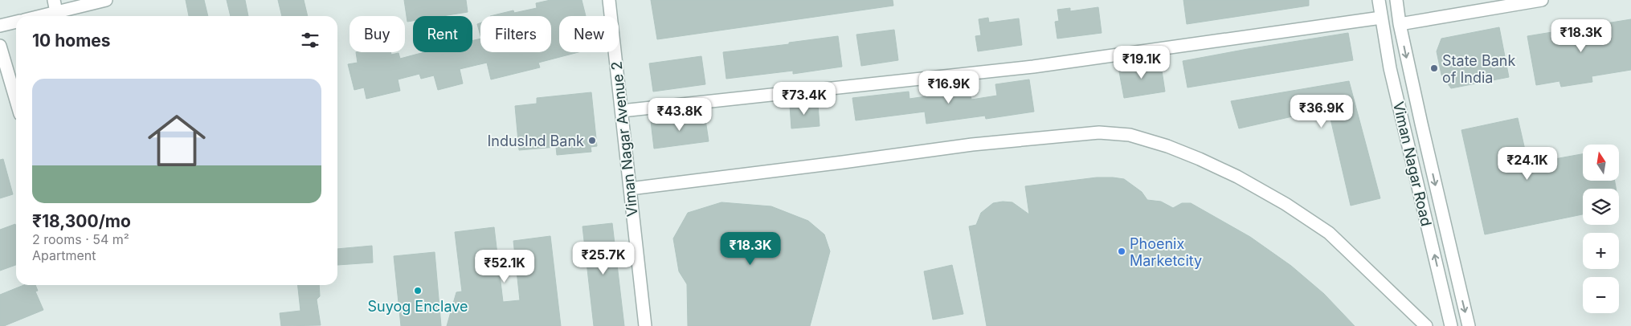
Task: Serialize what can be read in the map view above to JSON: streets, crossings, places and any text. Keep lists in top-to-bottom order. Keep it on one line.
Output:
{"streets":{"street":["Viman Nagar Avenue 2","Viman Nagar Road"]},"places":["State Bank of India","IndusInd Bank","Phoenix Marketcity","Suyog Enclave"],"north":"top","page":{"chip":["Buy","Rent","Filters","New"],"heading":"10 homes","price":["₹18.3K","₹19.1K","₹16.9K","₹73.4K","₹36.9K","₹43.8K","₹24.1K","₹18.3K","₹25.7K","₹52.1K"],"list":[{"name":"₹18,300/mo","note":"2 rooms · 54 m² · Apartment"}],"map_buttons":["+","−"]}}
